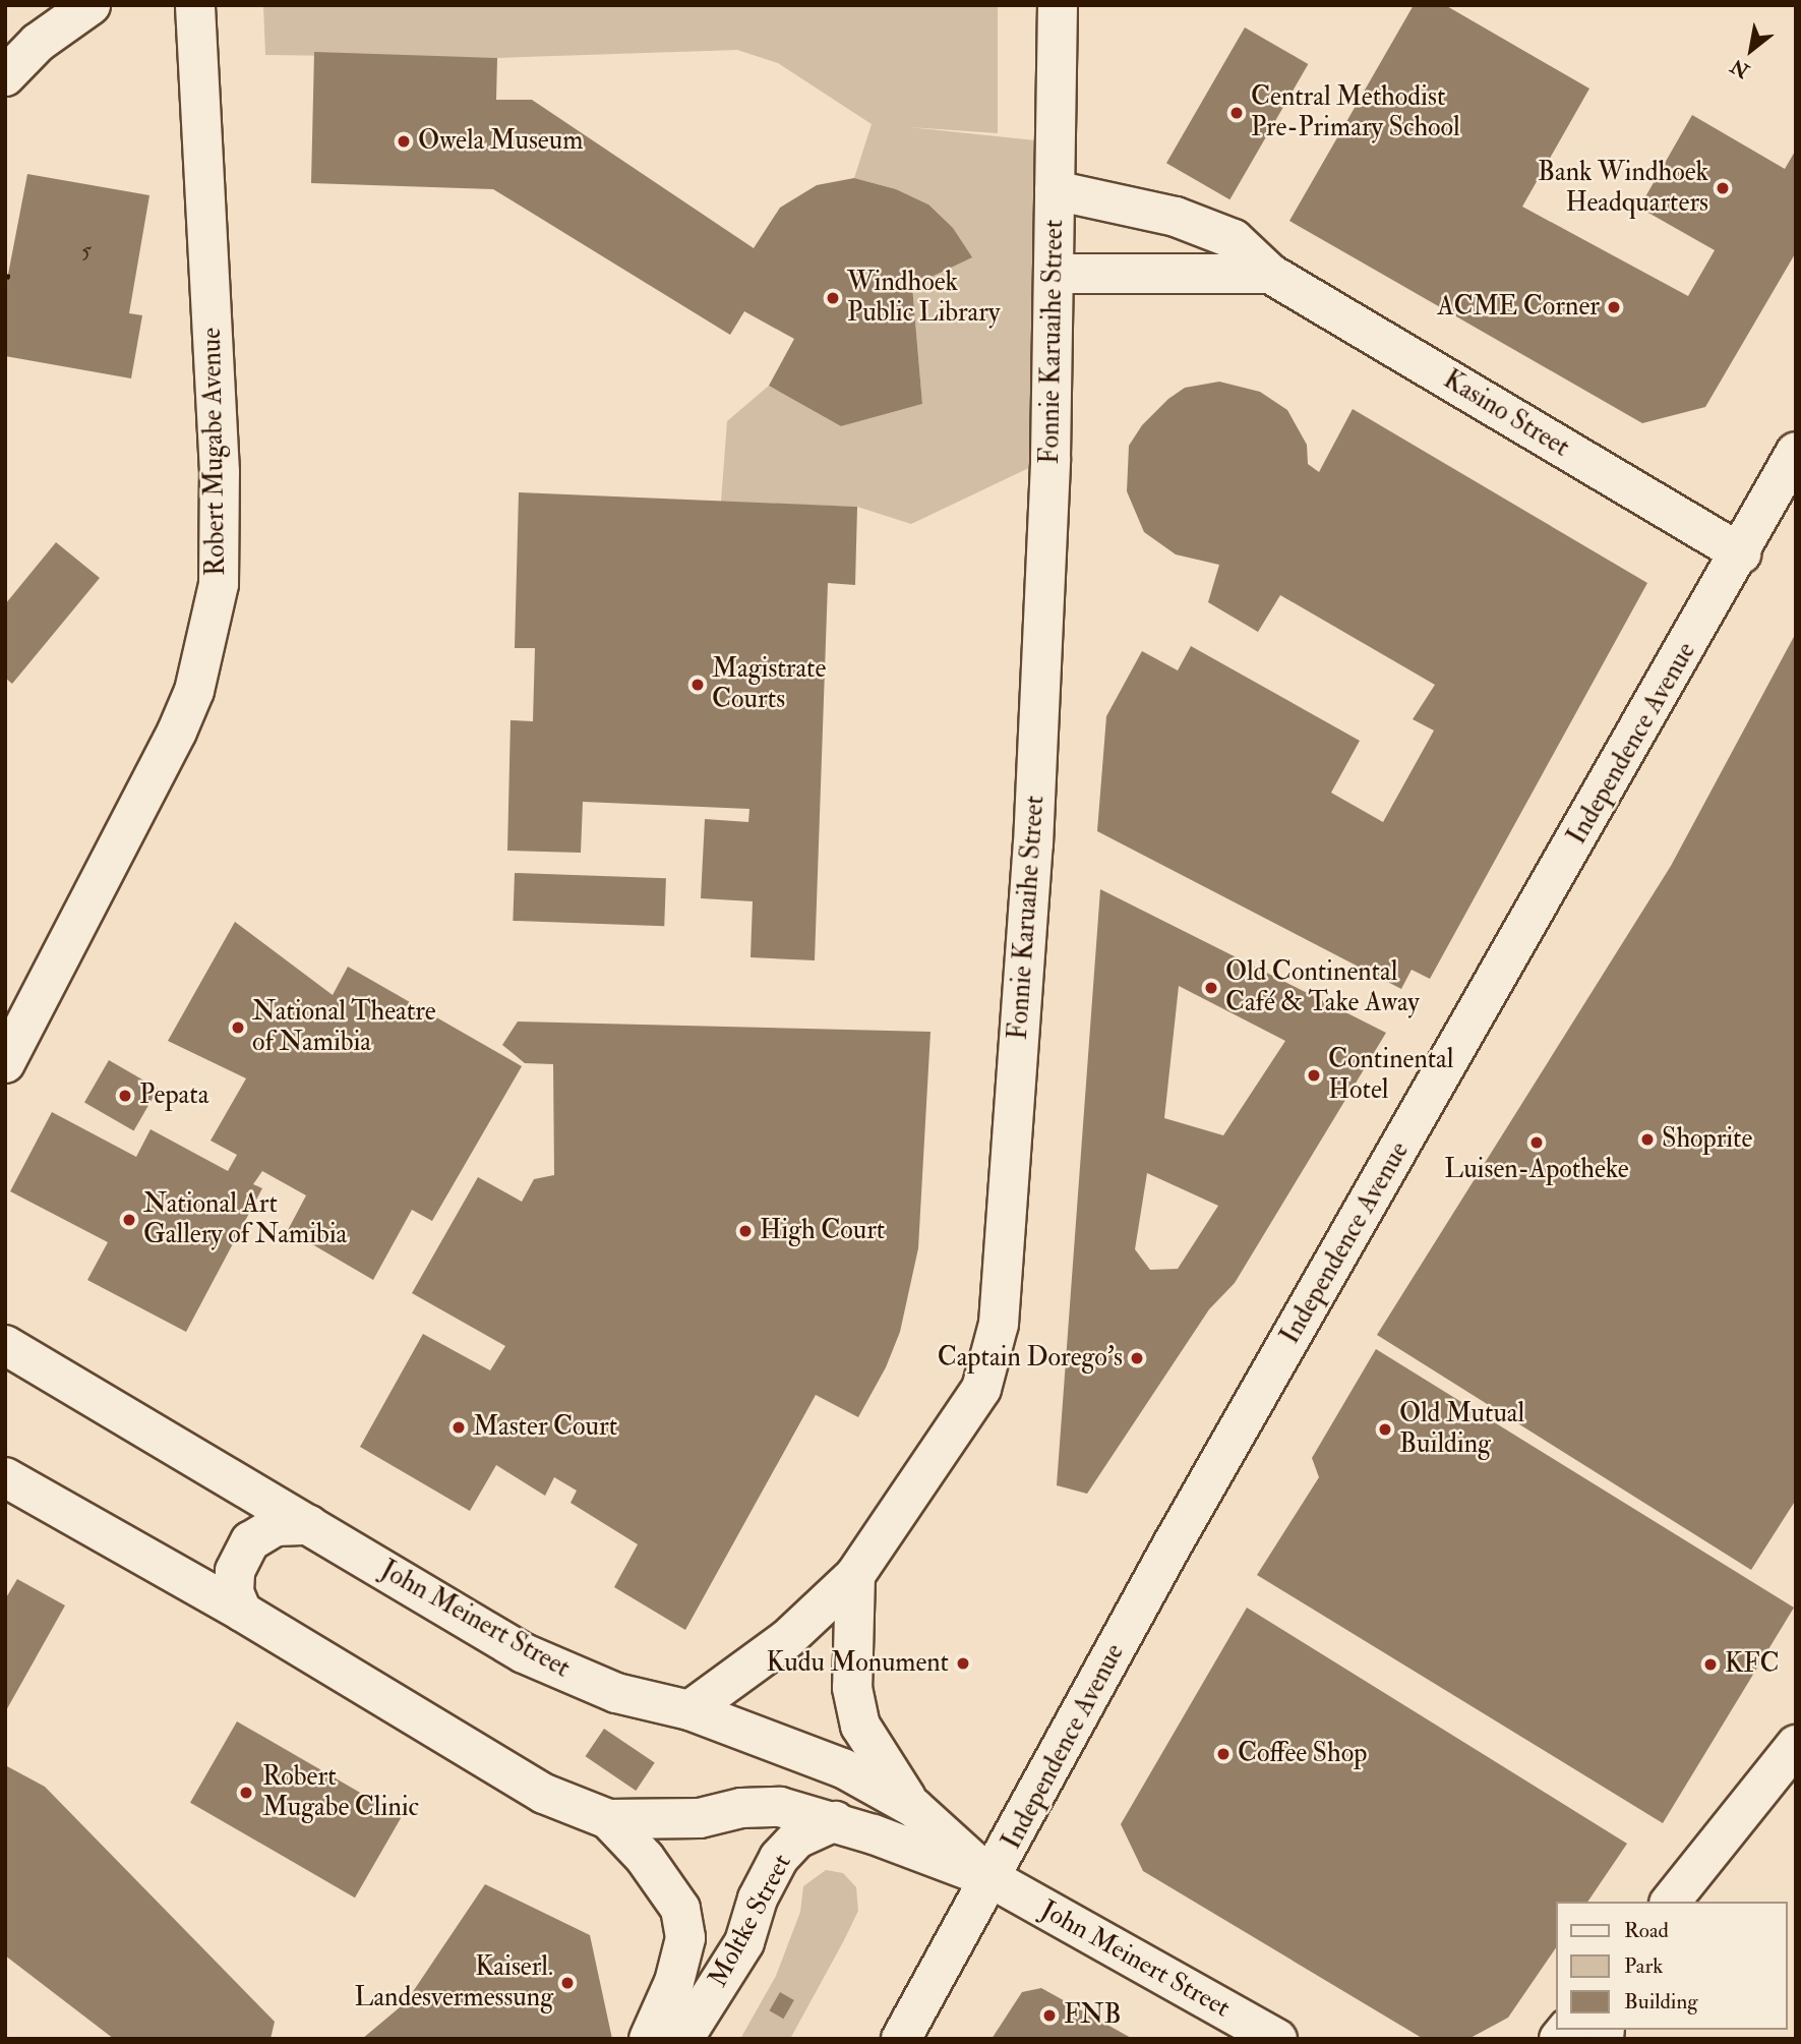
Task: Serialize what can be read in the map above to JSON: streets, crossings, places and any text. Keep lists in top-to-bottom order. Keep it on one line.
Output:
{"streets":{"street":["Fonnie Karuaihe Street","Kasino Street","Robert Mugabe Avenue","Independence Avenue","John Meinert Street","Moltke Street"]},"crossings":[["Fonnie Karuaihe Street","Kasino Street"],["Fonnie Karuaihe Street","John Meinert Street"],["Kasino Street","Independence Avenue"],["Independence Avenue","John Meinert Street"],["John Meinert Street","Moltke Street"]],"places":["Central Methodist Pre-Primary School","Owela Museum","Bank Windhoek Headquarters","Windhoek Public Library","ACME Corner","Magistrate Courts","Old Continental Café & Take Away","National Theatre of Namibia","Continental Hotel","Pepata","Shoprite","Luisen-Apotheke","National Art Gallery of Namibia","High Court","Captain Dorego's","Master Court","Old Mutual Building","Kudu Monument","KFC","Coffee Shop","Robert Mugabe Clinic","Kaiserl. Landesvermessung","FNB"],"house_numbers":["5"],"legend":["Road","Park","Building"],"north":"bottom left"}
